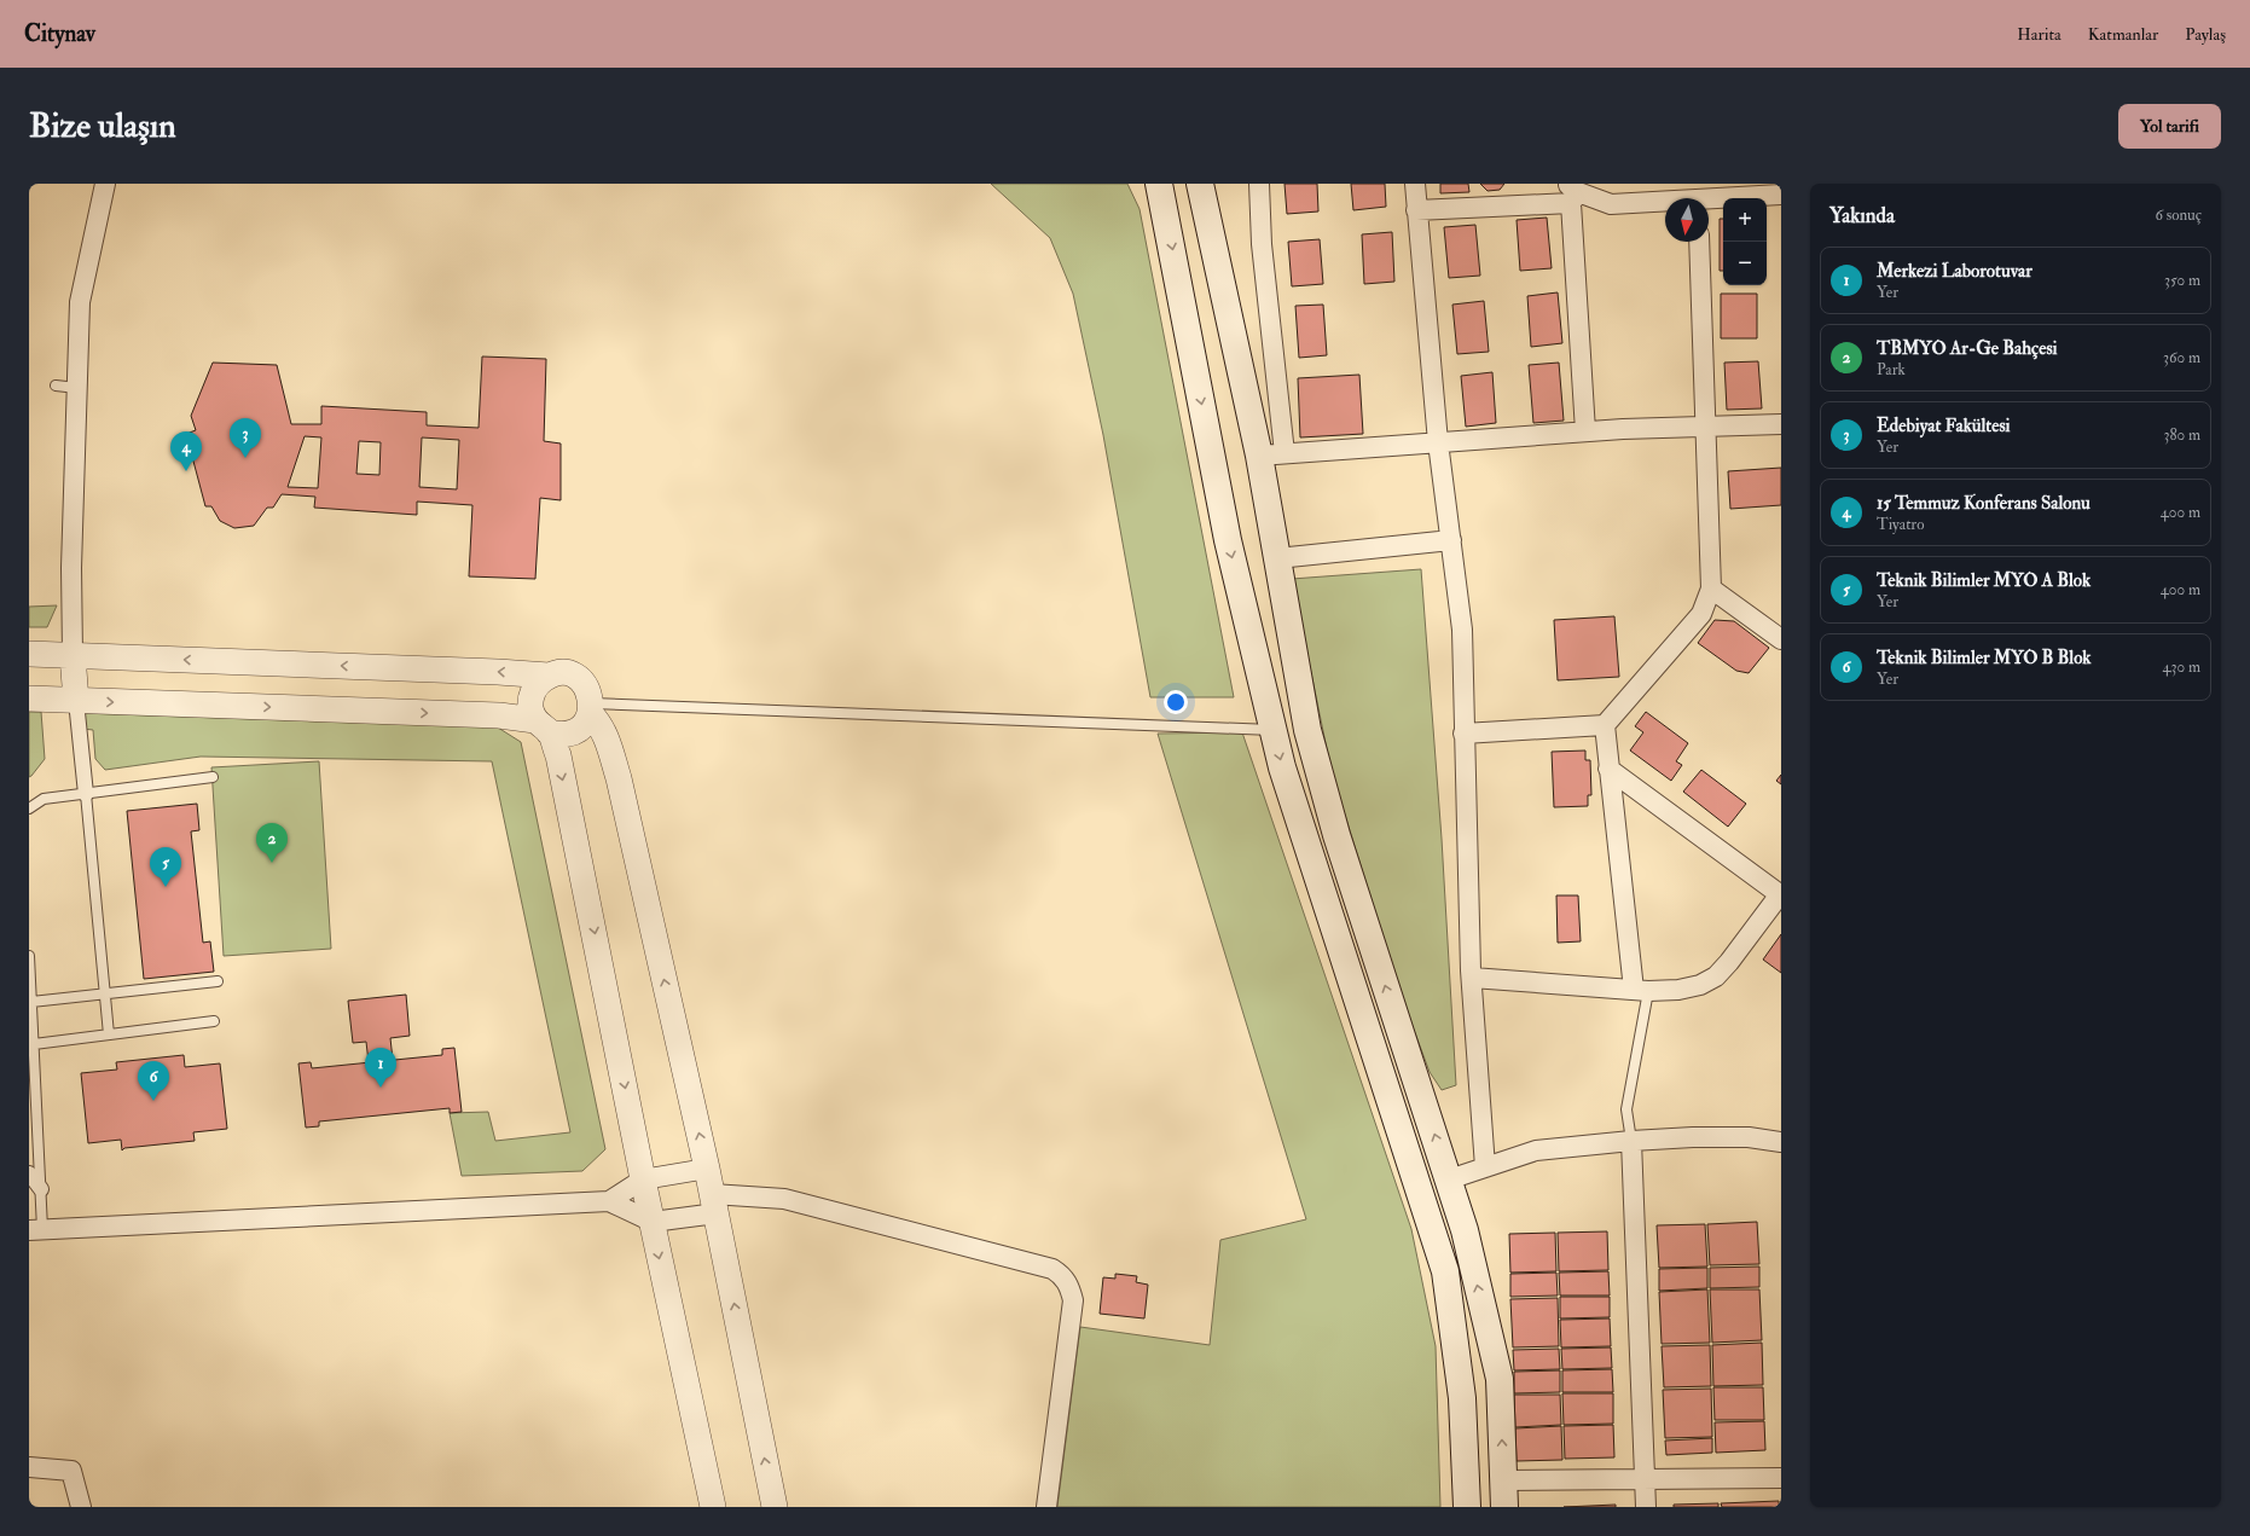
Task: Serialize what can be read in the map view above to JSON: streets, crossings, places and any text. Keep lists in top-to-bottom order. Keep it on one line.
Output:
{"north":"bottom","page":{"header":"Citynav","nav":["Harita","Katmanlar","Paylaş"],"buttons":"Yol tarifi","title":"Bize ulaşın","heading":["Yakında","6 sonuç"],"map_buttons":["+","−"],"list":[{"mark":"1","name":"Merkezi Laborotuvar","note":"Yer","value":"350 m"},{"mark":"2","name":"TBMYO Ar-Ge Bahçesi","note":"Park","value":"360 m"},{"mark":"3","name":"Edebiyat Fakültesi","note":"Yer","value":"380 m"},{"mark":"4","name":"15 Temmuz Konferans Salonu","note":"Tiyatro","value":"400 m"},{"mark":"5","name":"Teknik Bilimler MYO A Blok","note":"Yer","value":"400 m"},{"mark":"6","name":"Teknik Bilimler MYO B Blok","note":"Yer","value":"430 m"}],"pins":["3","4","2","5","1","6"]}}
